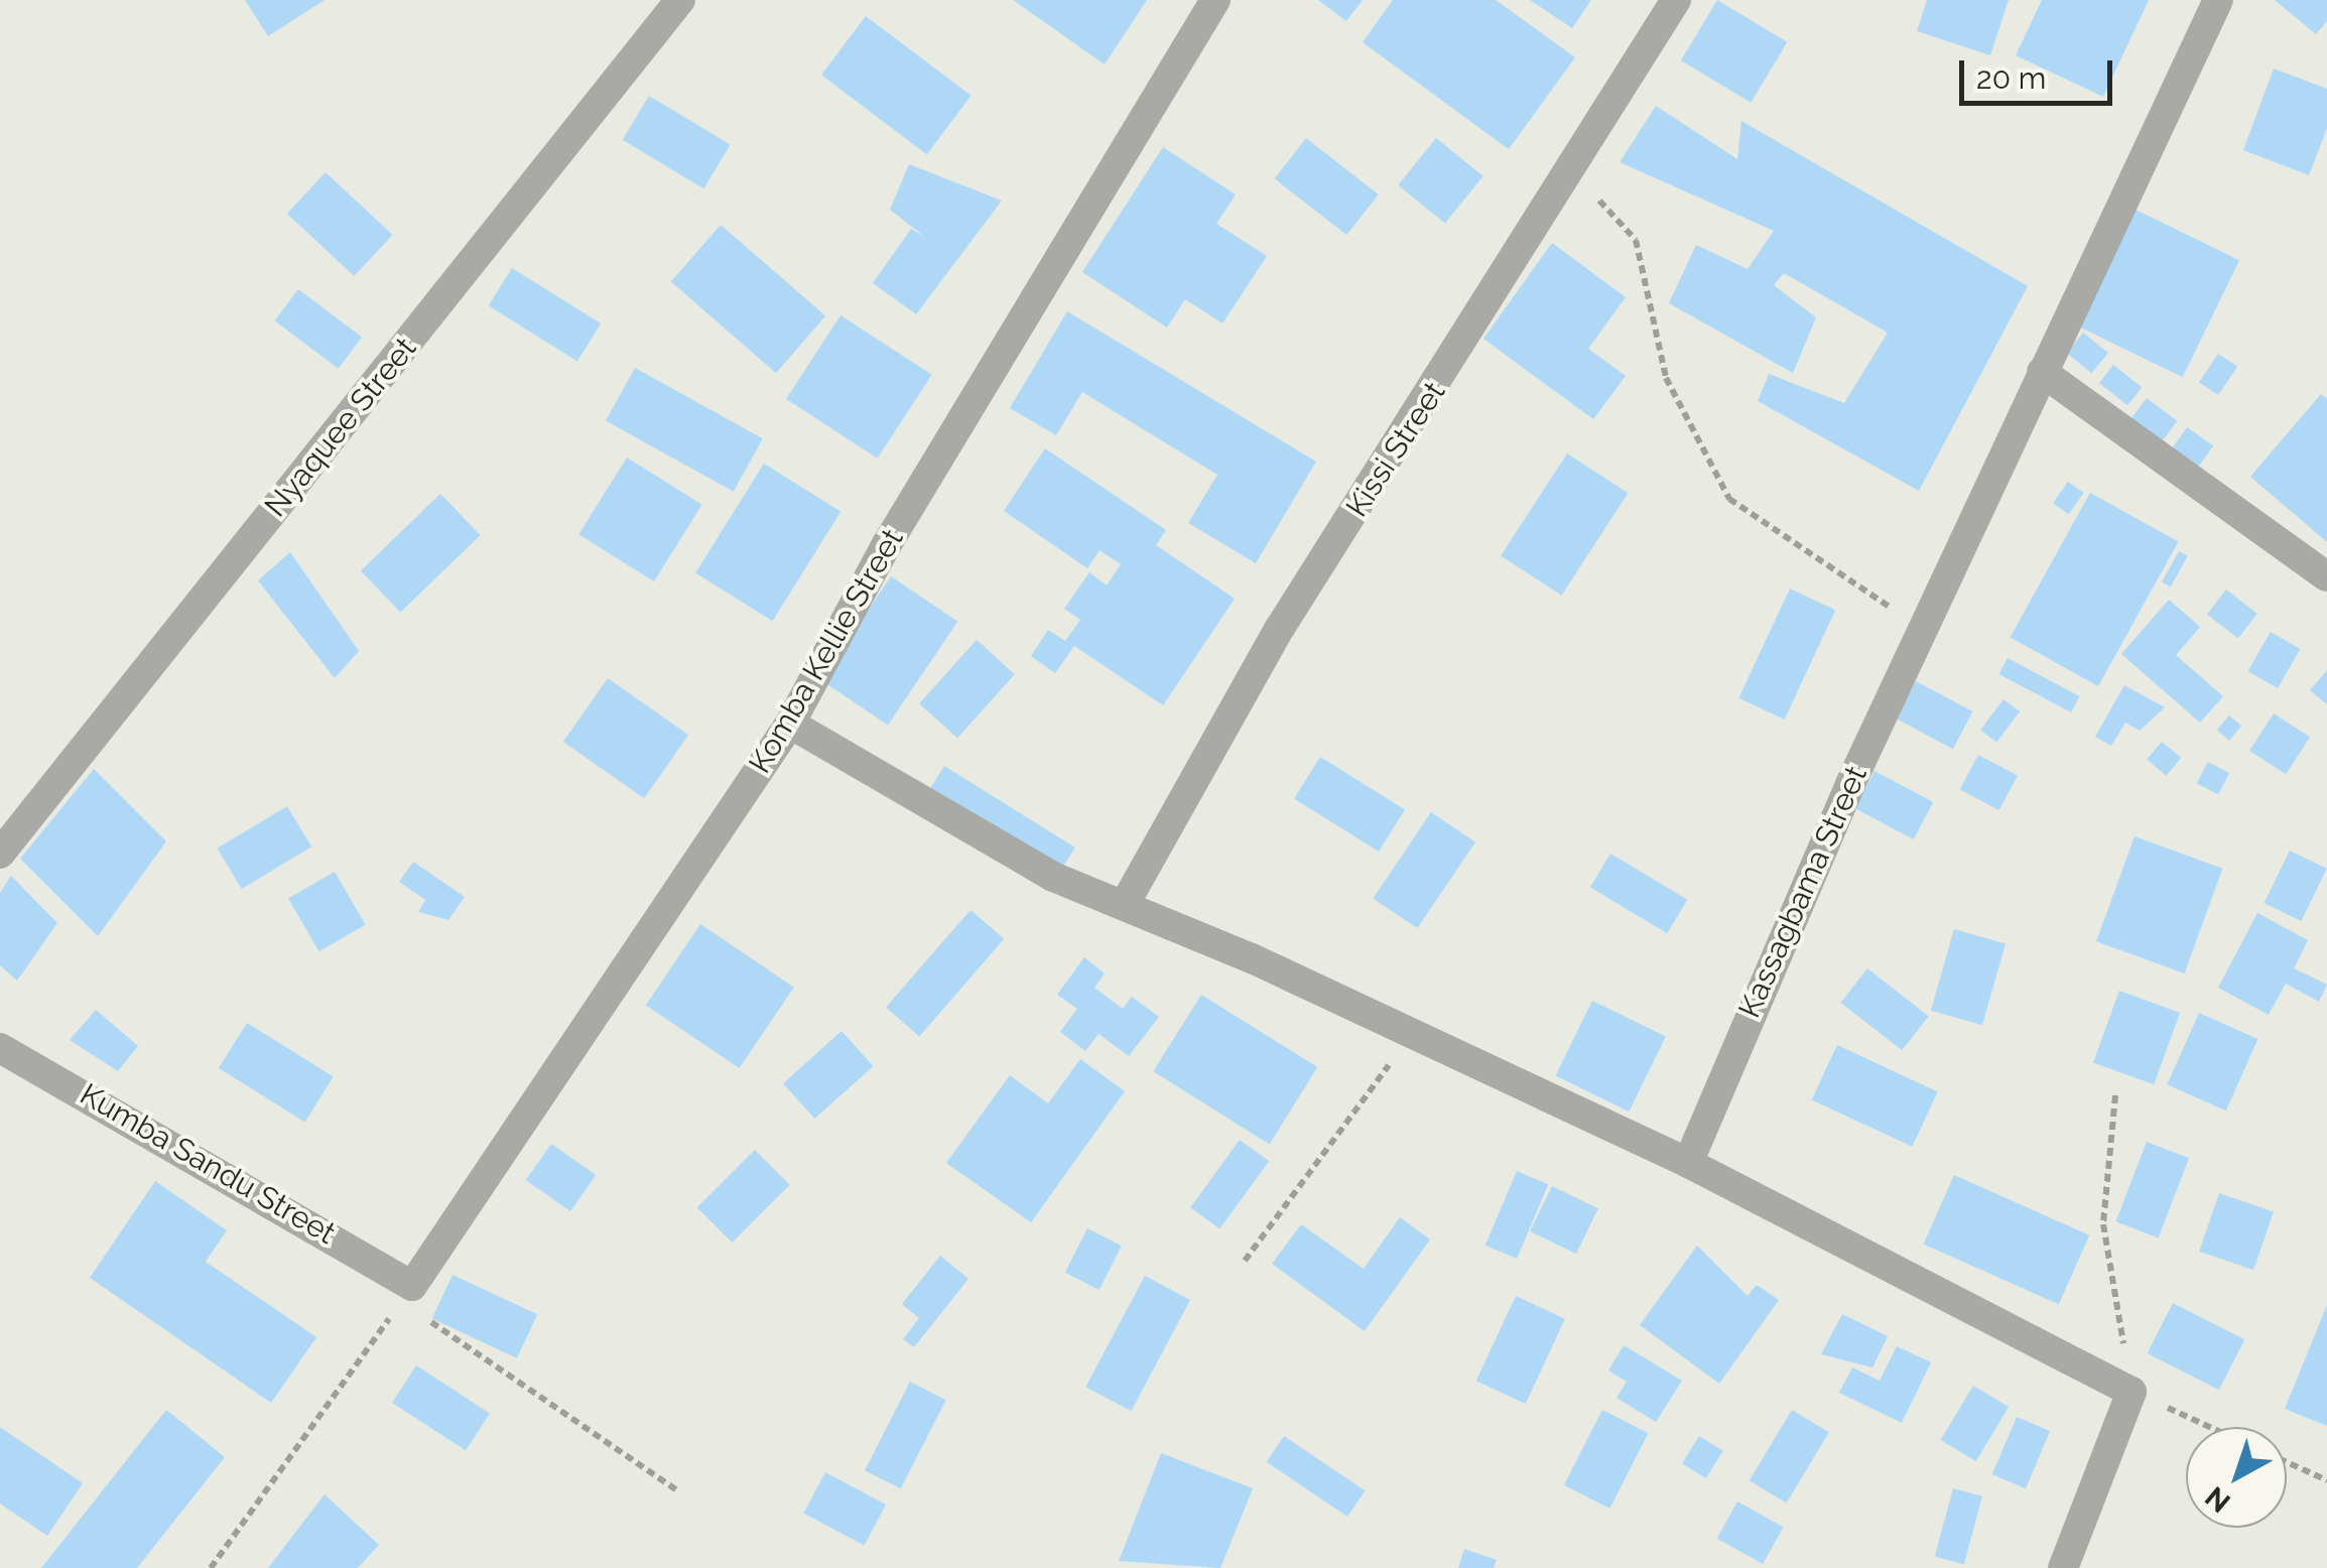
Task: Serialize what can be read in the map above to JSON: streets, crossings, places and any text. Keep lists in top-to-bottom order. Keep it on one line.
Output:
{"streets":{"street":["Nyaquee Street","Kissi Street","Komba Kellie Street","Kassagbama Street","Kumba Sandu Street"]},"crossings":[["Komba Kellie Street","Kumba Sandu Street"]],"scale_bar":"20 m","north":"bottom left"}
